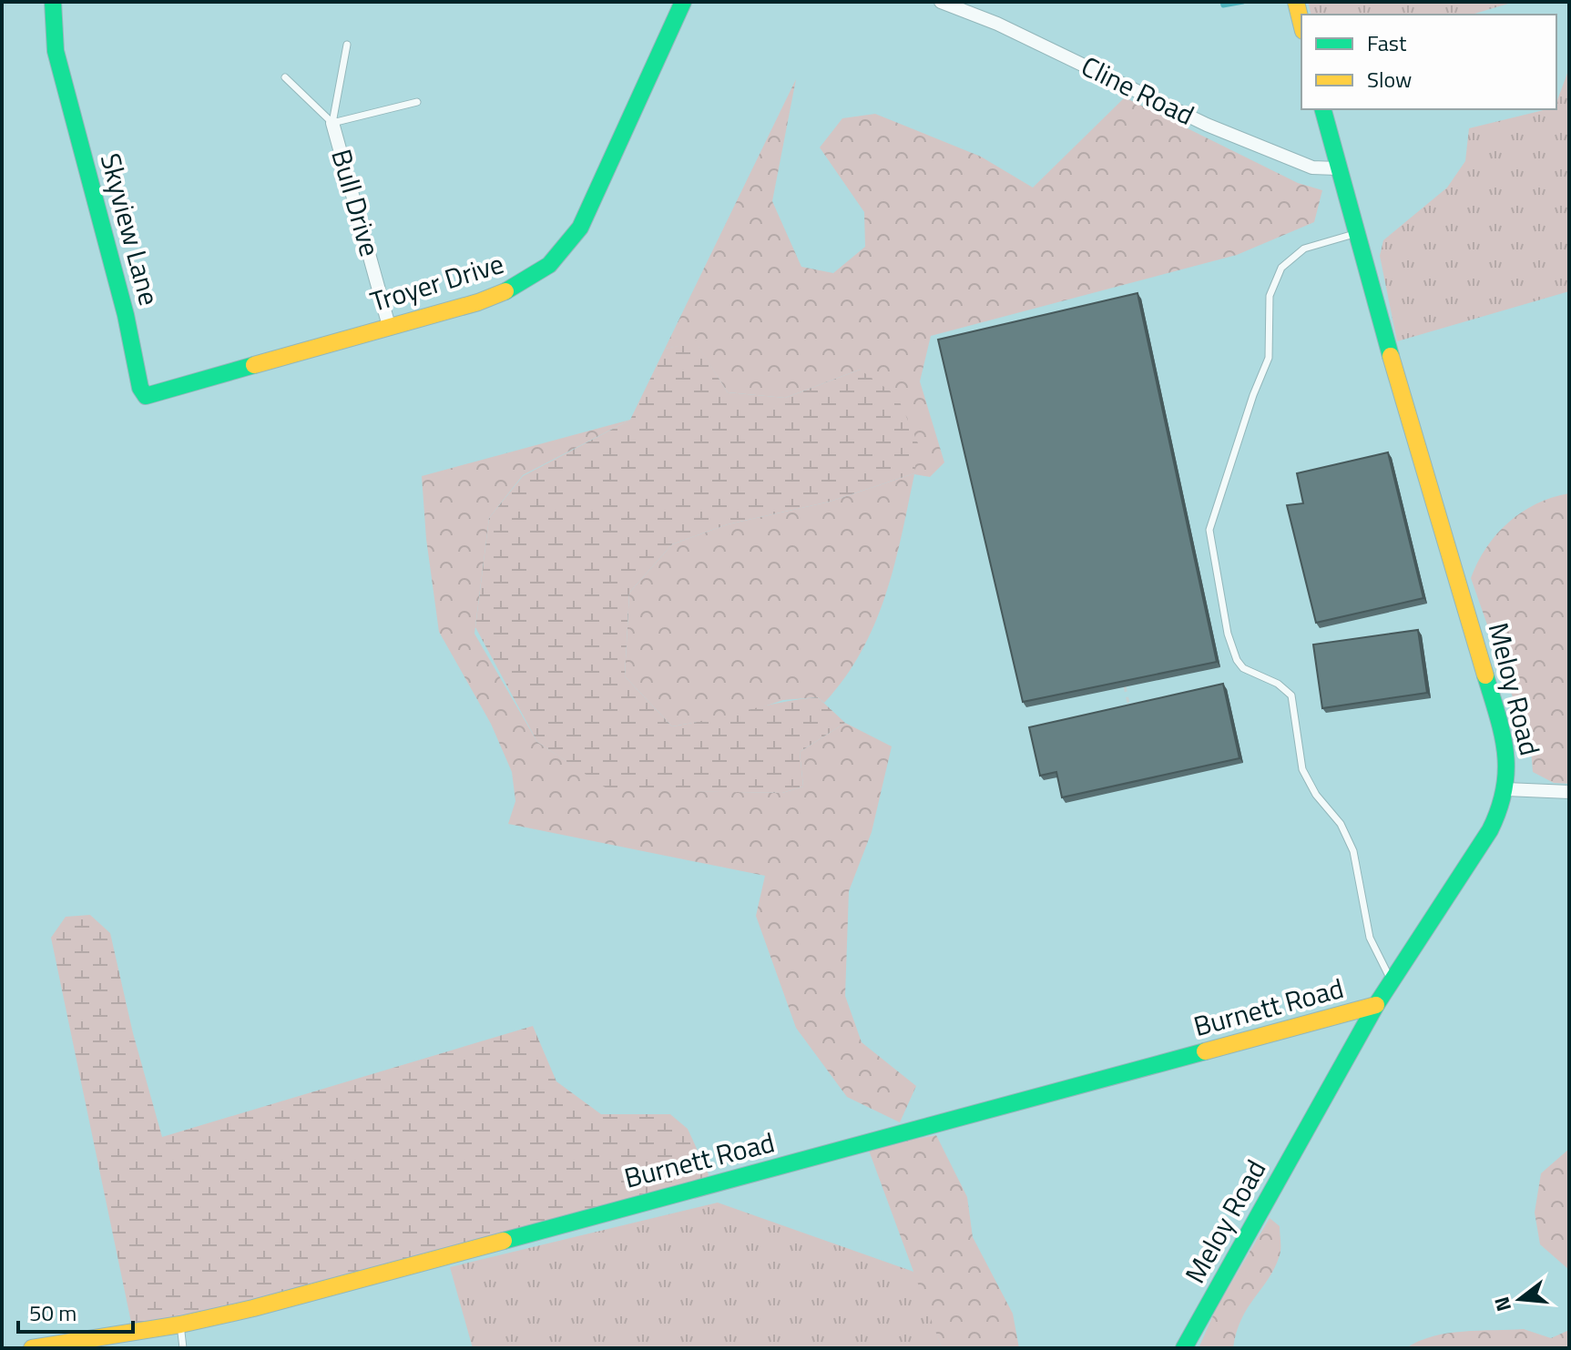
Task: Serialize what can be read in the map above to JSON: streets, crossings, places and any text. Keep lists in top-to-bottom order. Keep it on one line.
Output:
{"streets":{"street":["Cline Road","Bull Drive","Skyview Lane","Troyer Drive","Meloy Road","Burnett Road"]},"crossings":[["Cline Road","Meloy Road"],["Bull Drive","Troyer Drive"],["Skyview Lane","Troyer Drive"],["Meloy Road","Burnett Road"]],"legend":["Fast","Slow"],"scale_bar":"50 m","north":"left"}
